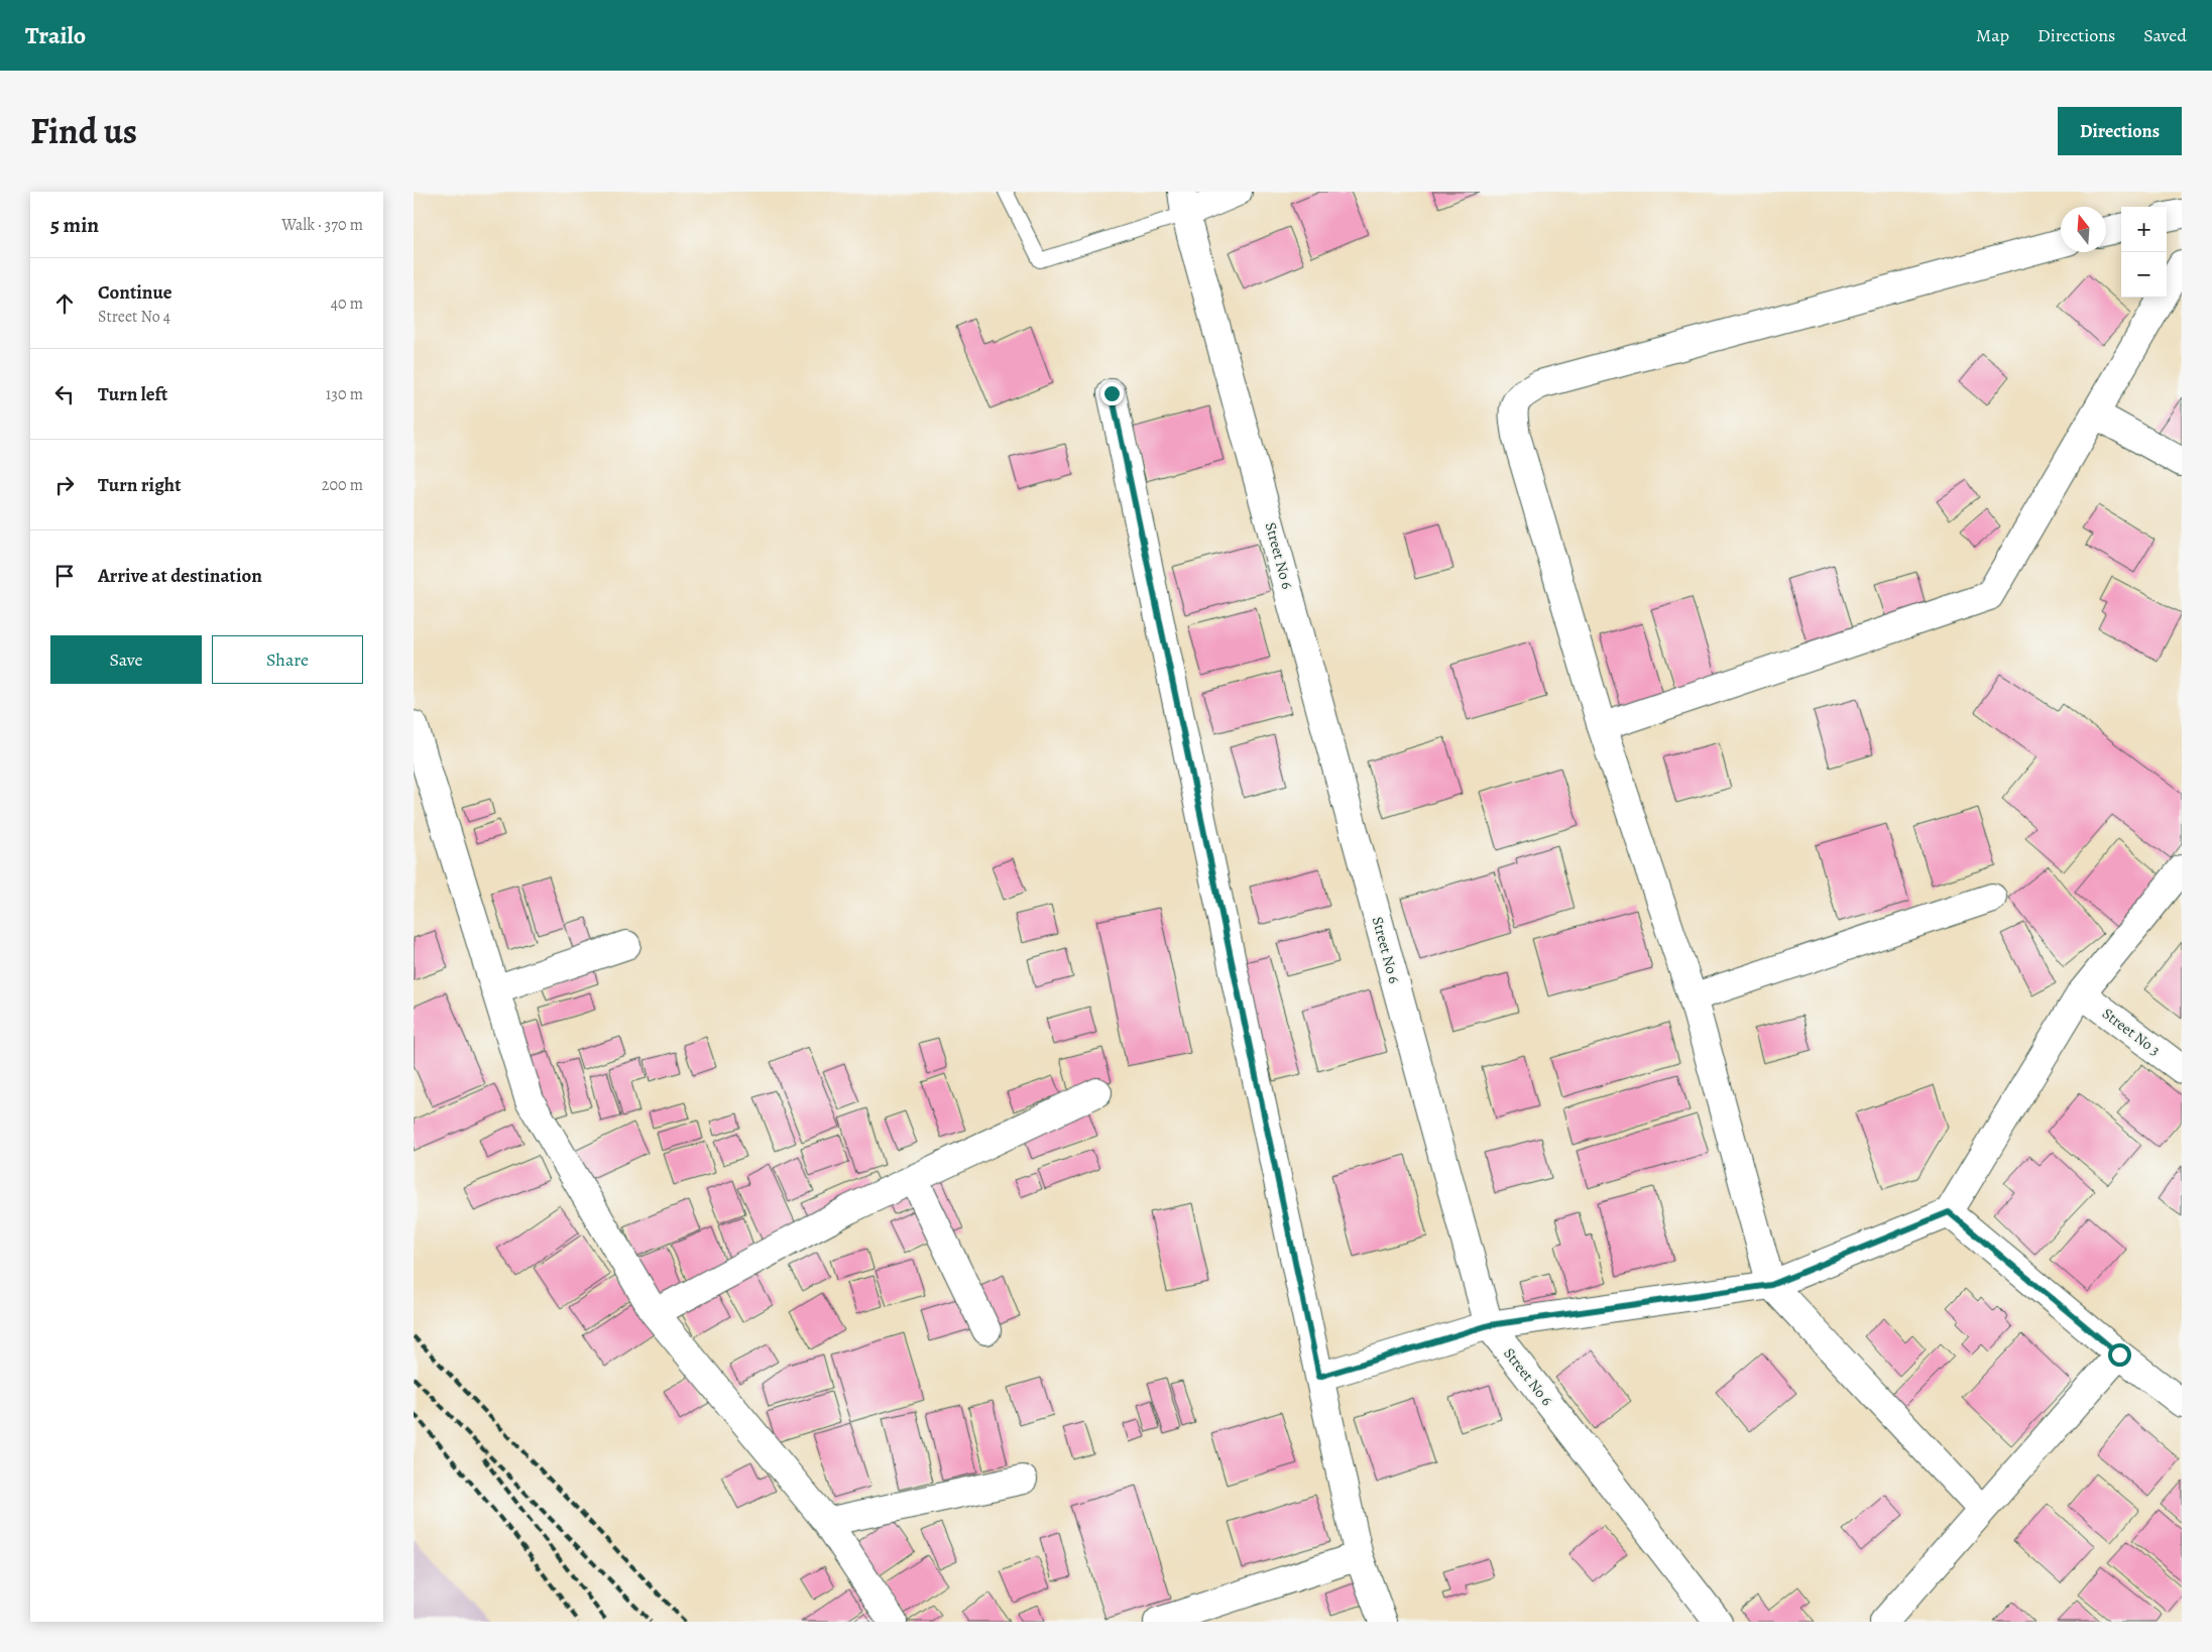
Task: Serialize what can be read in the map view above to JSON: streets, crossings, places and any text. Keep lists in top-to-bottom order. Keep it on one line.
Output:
{"streets":{"street":["Street No 6","Street No 3"]},"north":"top","page":{"header":"Trailo","nav":["Map","Directions","Saved"],"title":"Find us","buttons":["Directions",["Save","Share"]],"heading":["5 min","Walk · 370 m"],"map_buttons":["+","−"],"list":[["Continue","Street No 4","40 m"],["Turn left","130 m"],["Turn right","200 m"],"Arrive at destination"]}}
